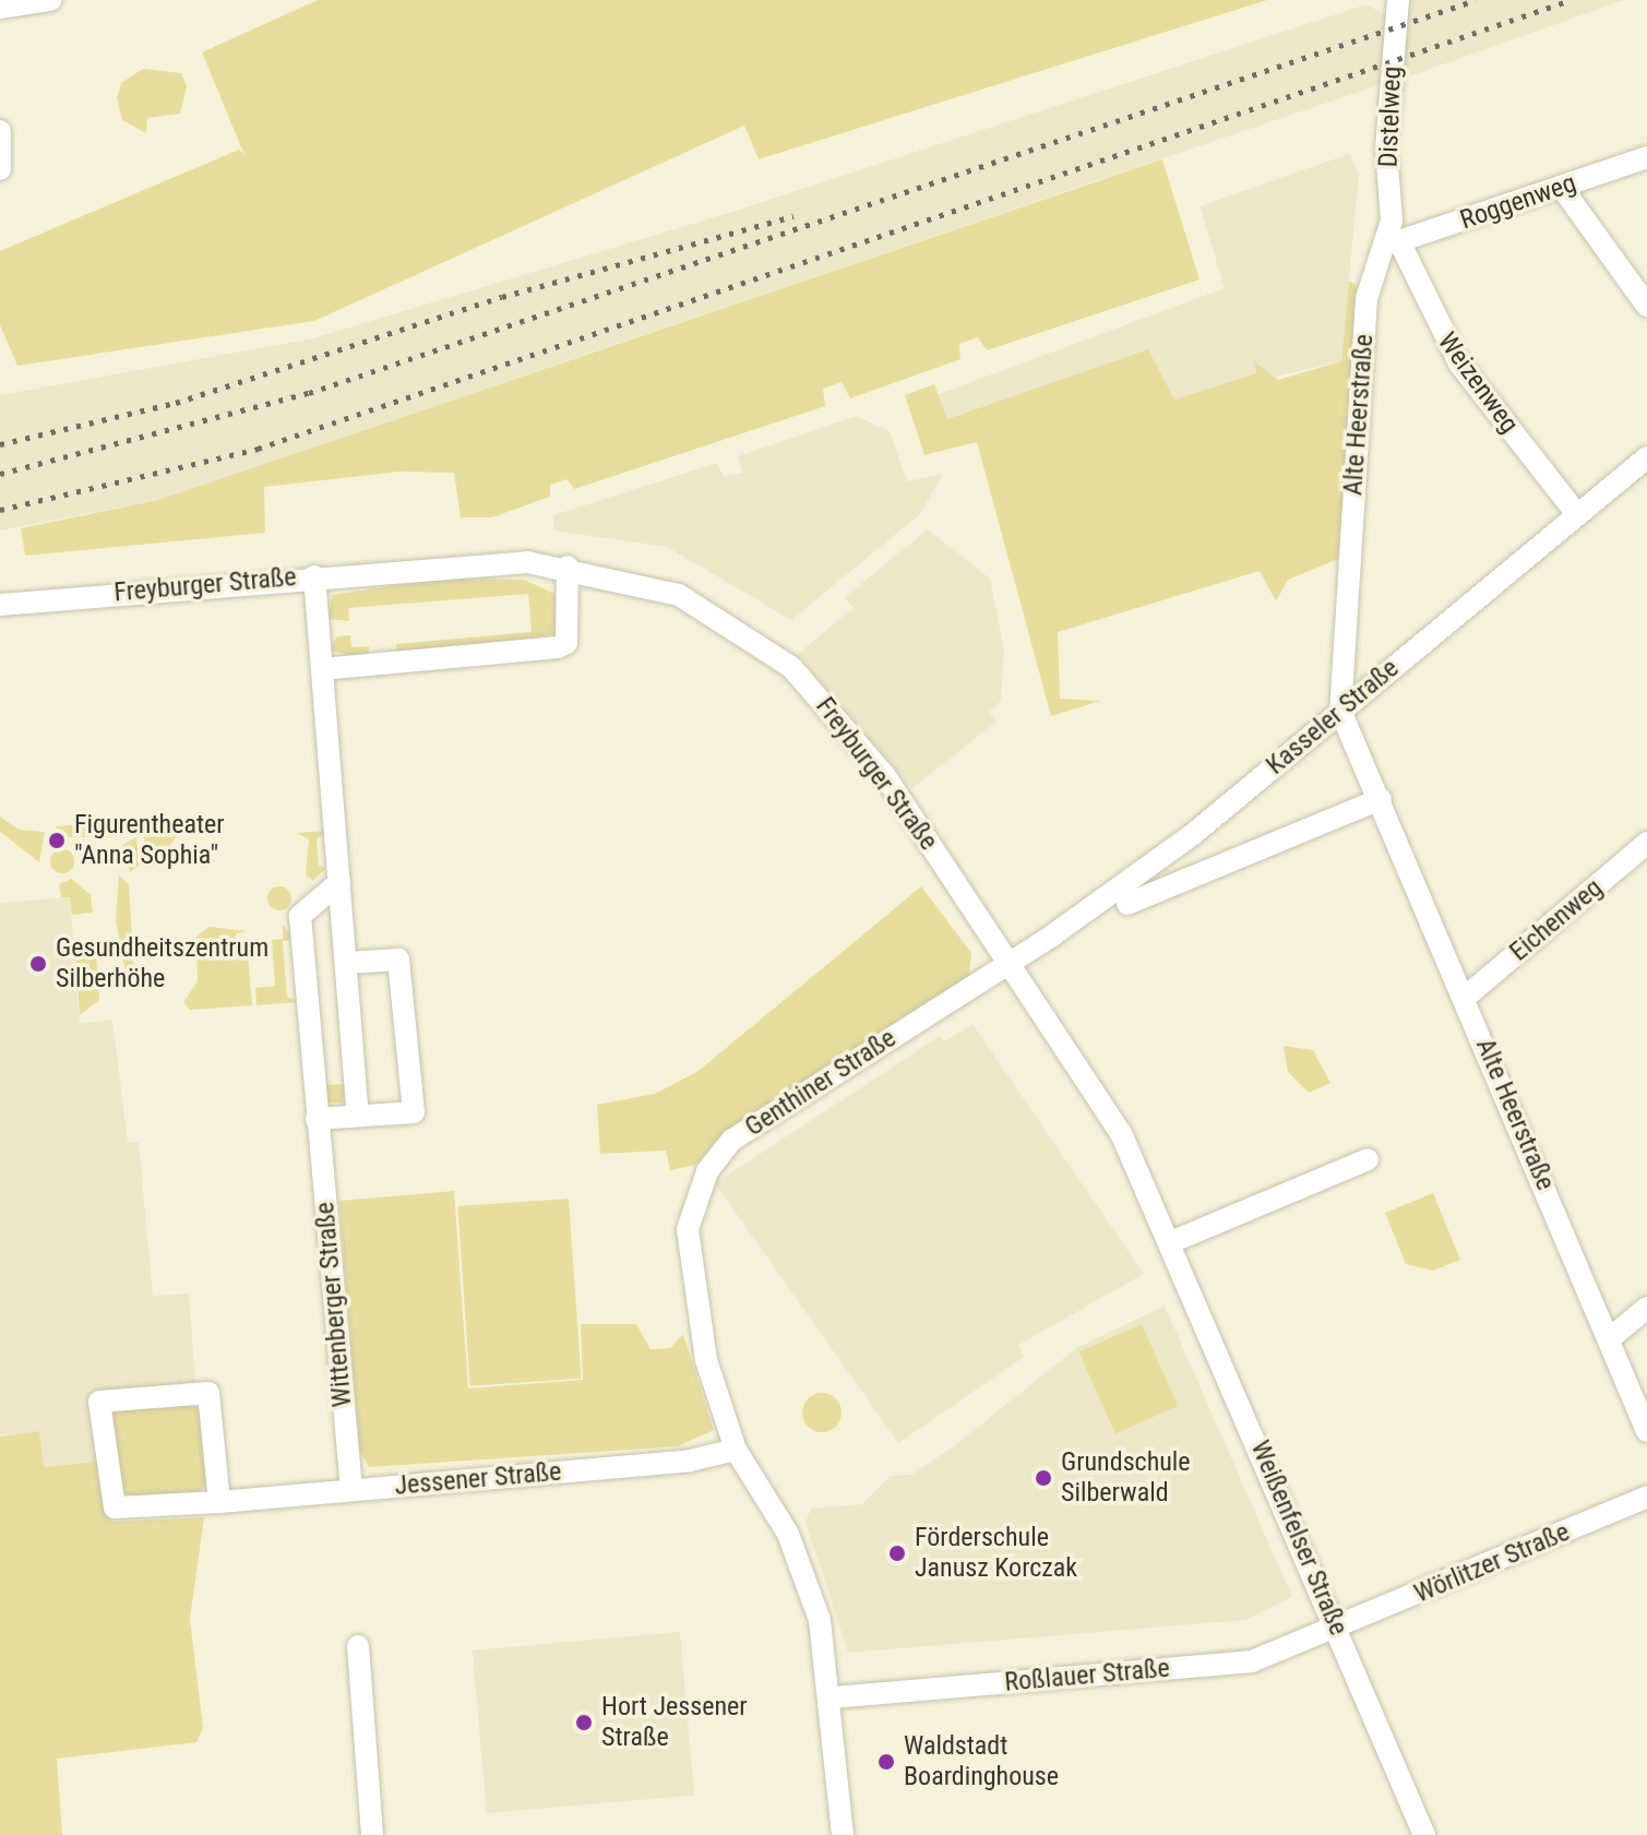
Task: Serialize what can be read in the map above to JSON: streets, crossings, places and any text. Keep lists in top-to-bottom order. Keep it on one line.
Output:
{"streets":{"street":["Distelweg","Roggenweg","Weizenweg","Alte Heerstraße","Freyburger Straße","Kasseler Straße","Eichenweg","Genthiner Straße","Wittenberger Straße","Jessener Straße","Weißenfelser Straße","Wörlitzer Straße","Roßlauer Straße"]},"crossings":[["Distelweg","Roggenweg"],["Distelweg","Weizenweg"],["Distelweg","Alte Heerstraße"],["Roggenweg","Weizenweg"],["Roggenweg","Alte Heerstraße"],["Weizenweg","Alte Heerstraße"],["Weizenweg","Kasseler Straße"],["Alte Heerstraße","Kasseler Straße"],["Alte Heerstraße","Eichenweg"],["Freyburger Straße","Kasseler Straße"],["Freyburger Straße","Genthiner Straße"],["Freyburger Straße","Weißenfelser Straße"],["Kasseler Straße","Genthiner Straße"],["Kasseler Straße","Weißenfelser Straße"],["Genthiner Straße","Jessener Straße"],["Genthiner Straße","Weißenfelser Straße"],["Genthiner Straße","Roßlauer Straße"],["Wittenberger Straße","Jessener Straße"],["Weißenfelser Straße","Wörlitzer Straße"],["Weißenfelser Straße","Roßlauer Straße"],["Wörlitzer Straße","Roßlauer Straße"]],"places":["Figurentheater \"Anna Sophia\"","Gesundheitszentrum Silberhöhe","Grundschule Silberwald","Förderschule Janusz Korczak","Hort Jessener Straße","Waldstadt Boardinghouse"]}
